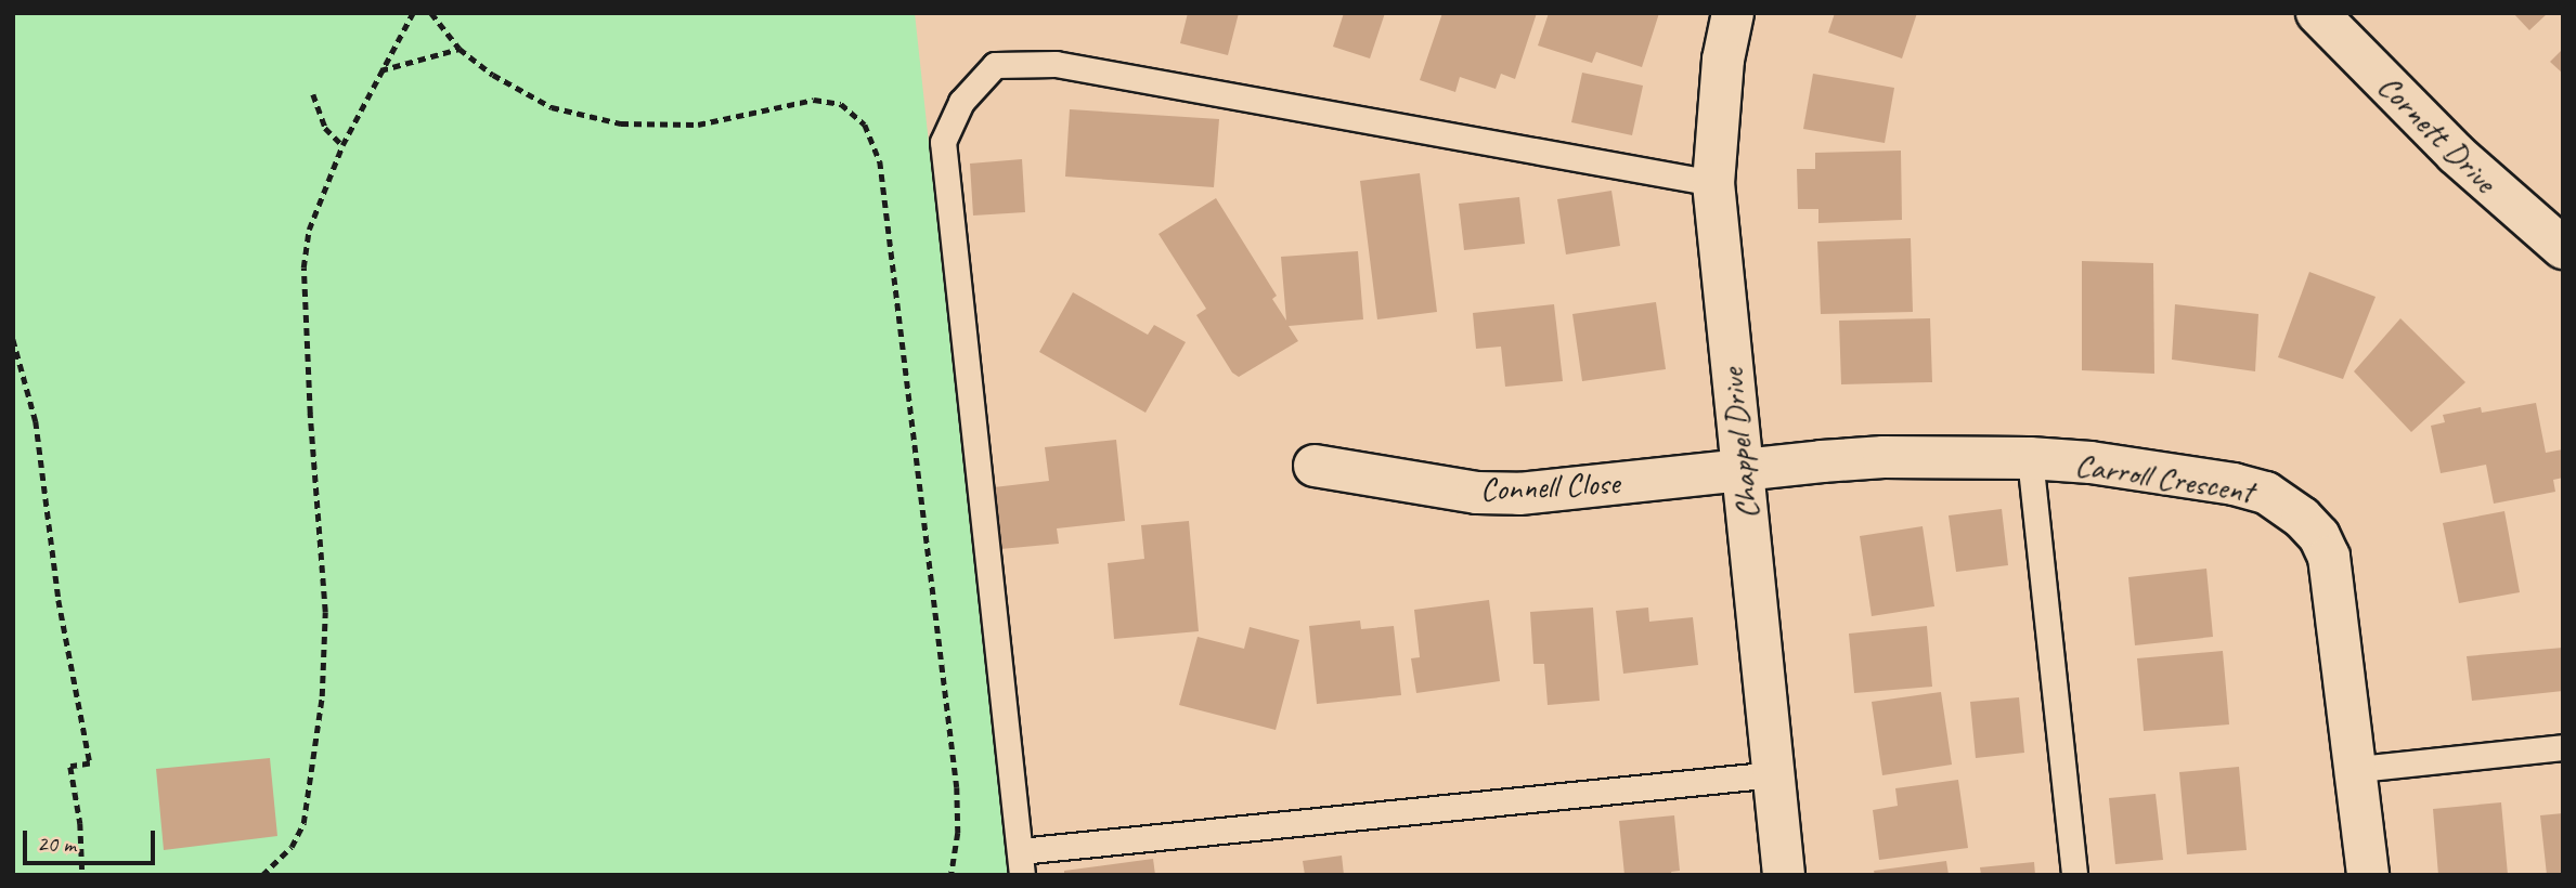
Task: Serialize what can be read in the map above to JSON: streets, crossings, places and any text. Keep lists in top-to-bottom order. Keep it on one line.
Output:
{"streets":{"street":["Cornett Drive","Chappel Drive","Carroll Crescent","Connell Close"]},"crossings":[["Chappel Drive","Carroll Crescent"],["Chappel Drive","Connell Close"],["Carroll Crescent","Connell Close"]],"scale_bar":"20 m"}
